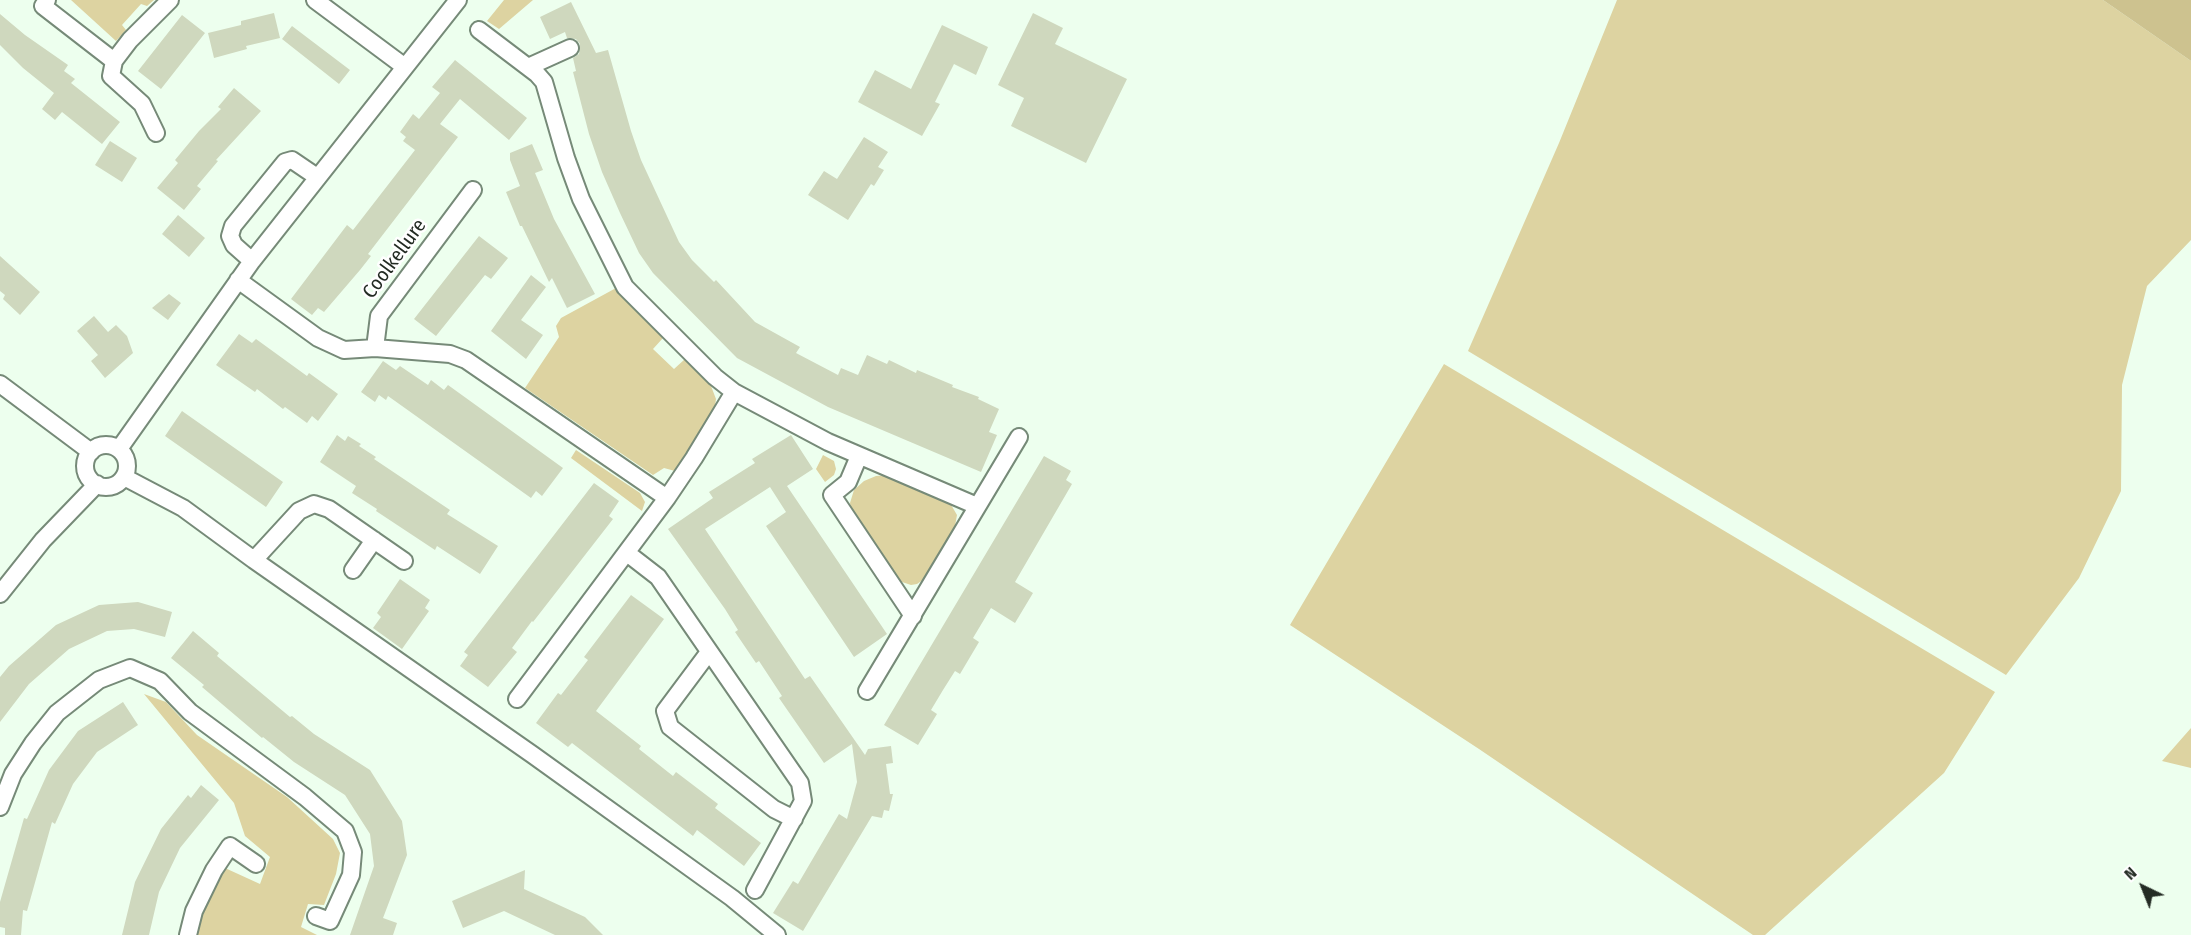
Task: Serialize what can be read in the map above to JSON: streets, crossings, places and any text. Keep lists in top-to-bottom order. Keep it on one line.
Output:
{"streets":{"street":["Coolkellure"]},"north":"top left"}
